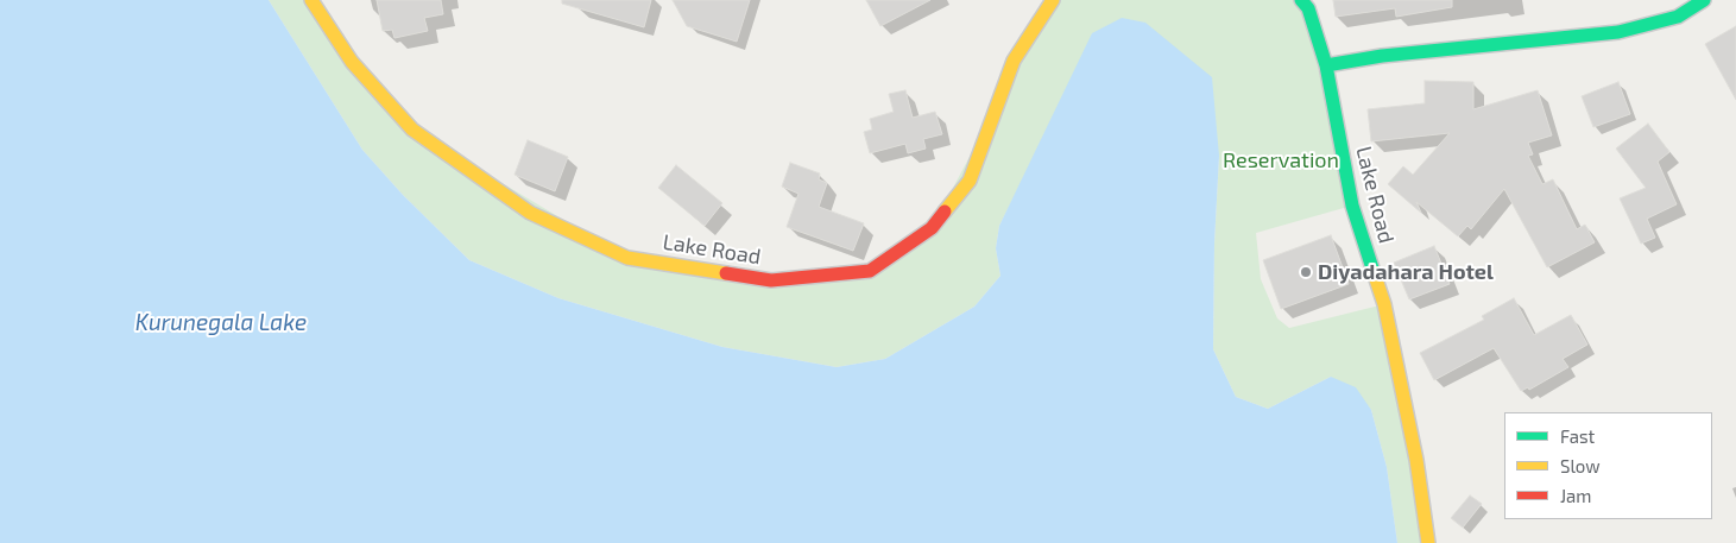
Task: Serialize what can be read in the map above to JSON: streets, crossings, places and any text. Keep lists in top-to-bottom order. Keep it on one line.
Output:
{"streets":{"main road":["Lake Road"]},"water":["Kurunegala Lake"],"parks":["Reservation"],"places":["Diyadahara Hotel"],"legend":["Fast","Slow","Jam"]}
